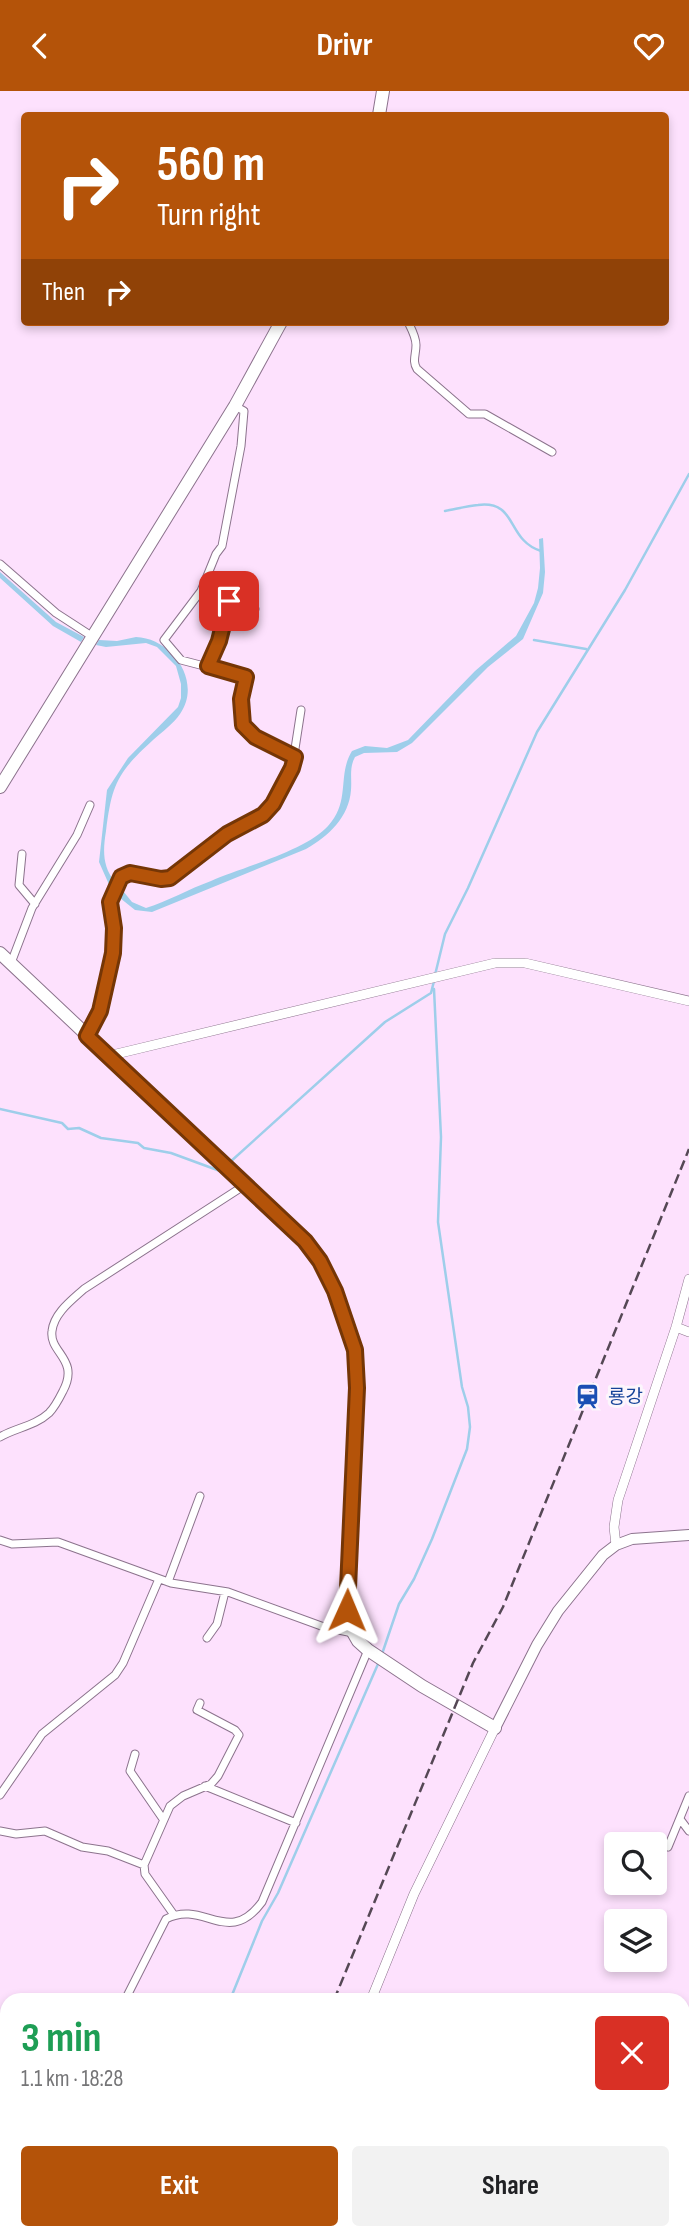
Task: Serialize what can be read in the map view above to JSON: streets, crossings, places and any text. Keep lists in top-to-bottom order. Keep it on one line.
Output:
{"places":{"station":["룡강"]},"page":{"header":"Drivr","turn":["560 m","Turn right"],"then":"Then","heading":["3 min","1.1 km · 18:28"],"buttons":["Exit","Share"]}}
